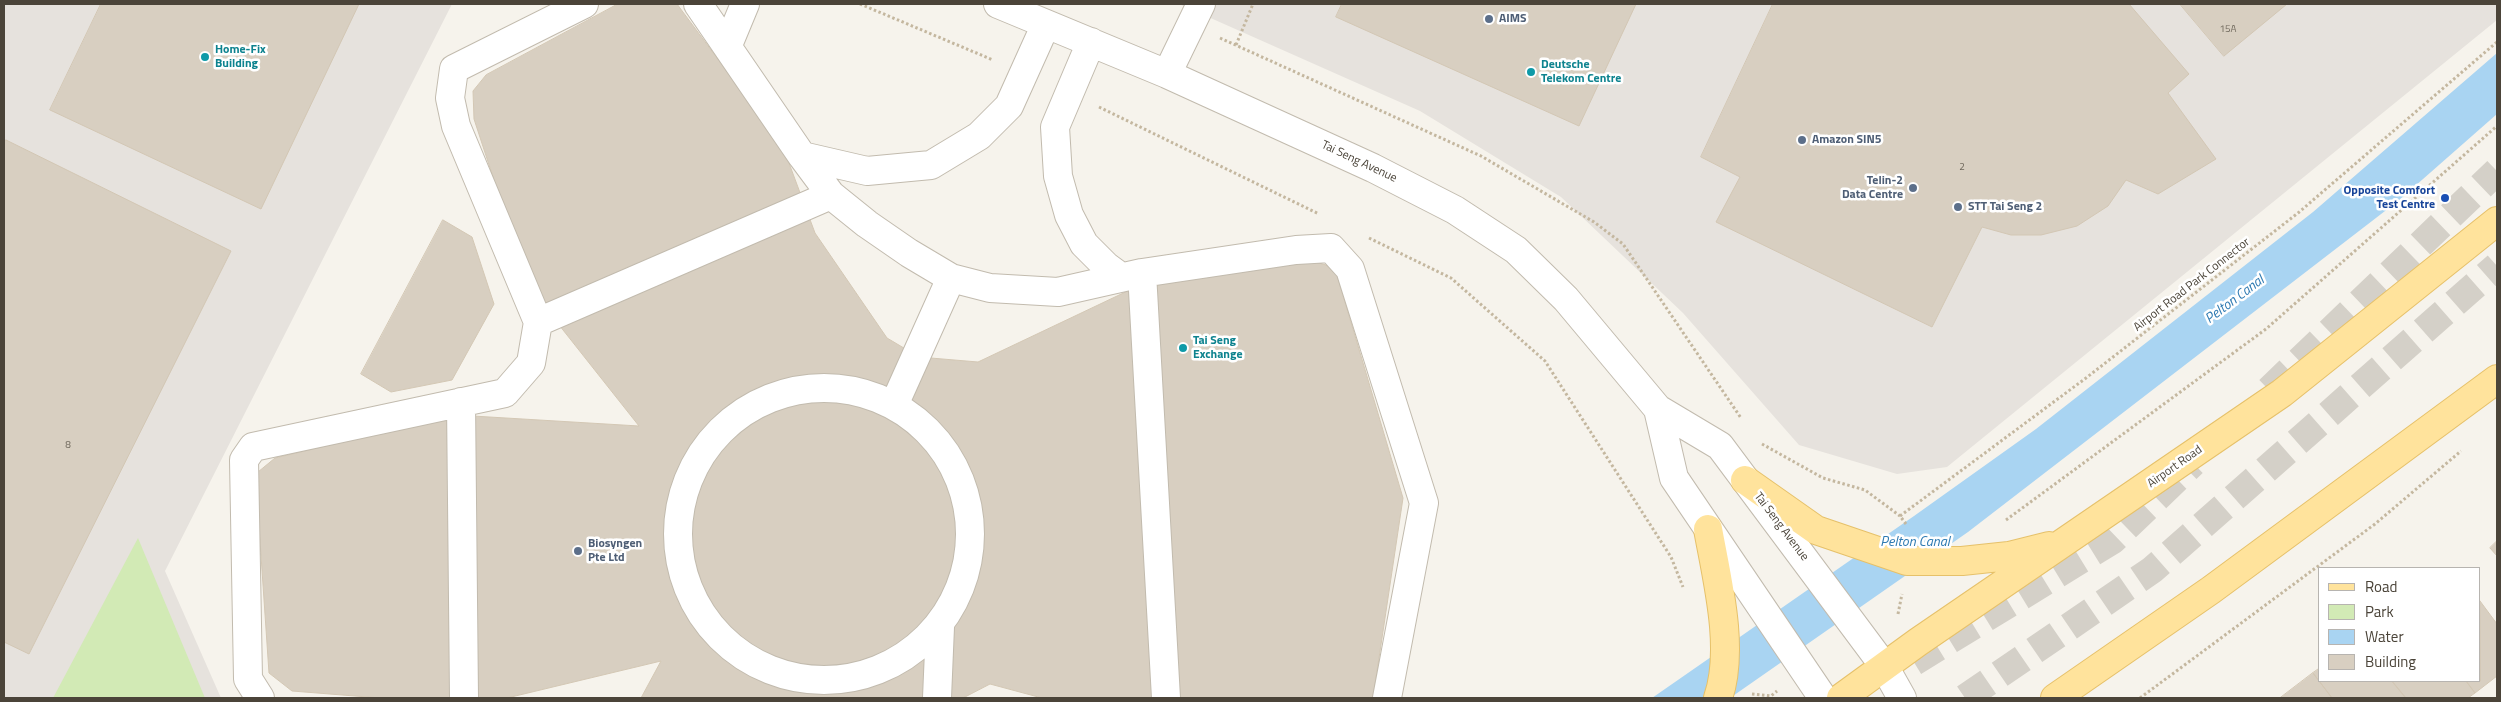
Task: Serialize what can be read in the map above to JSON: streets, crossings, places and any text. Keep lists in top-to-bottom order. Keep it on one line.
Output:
{"streets":{"main road":["Airport Road"],"street":["Tai Seng Avenue"],"path":["Airport Road Park Connector"]},"crossings":[["Tai Seng Avenue","Airport Road"]],"water":["Pelton Canal"],"places":["AIMS","Home-Fix Building","Deutsche Telekom Centre","Amazon SIN5","Telin-2 Data Centre","Opposite Comfort Test Centre","STT Tai Seng 2","Tai Seng Exchange","Biosyngen Pte Ltd"],"house_numbers":["15A","2","8"],"legend":["Road","Park","Water","Building"]}
